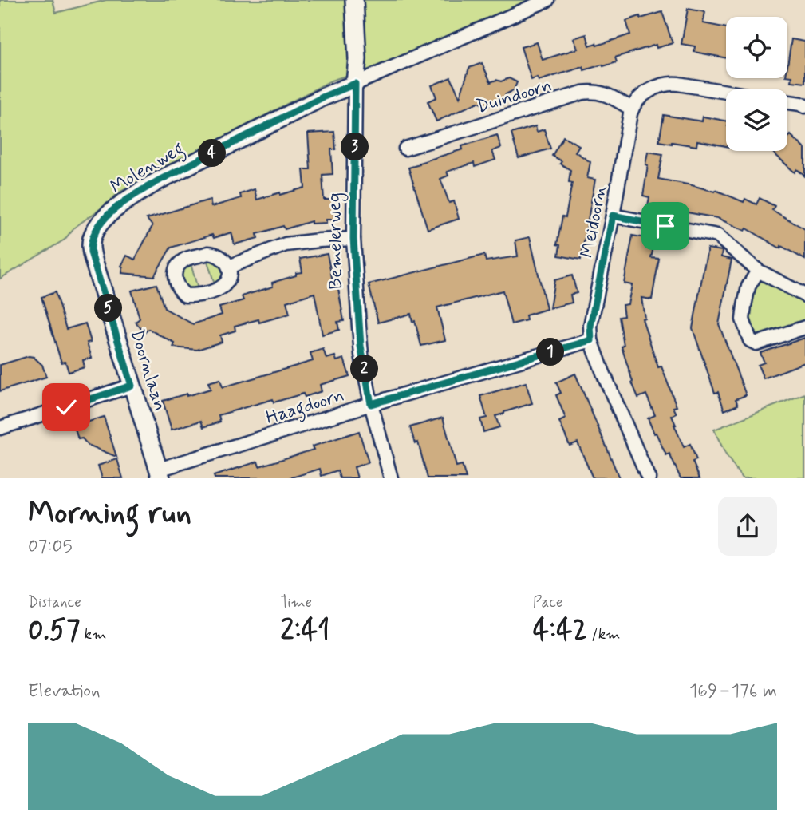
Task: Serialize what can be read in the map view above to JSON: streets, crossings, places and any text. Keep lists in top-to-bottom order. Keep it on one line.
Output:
{"streets":{"street":["Duindoorn","Molenweg","Meidoorn","Bemelerweg","Doornlaan","Haagdoorn"]},"crossings":[["Duindoorn","Meidoorn"],["Molenweg","Bemelerweg"],["Molenweg","Doornlaan"],["Meidoorn","Haagdoorn"],["Bemelerweg","Haagdoorn"],["Doornlaan","Haagdoorn"]],"page":{"pins":["3","4","5","1","2"],"heading":["Morning run","07:05"],"stats":[["Distance","0.57 km"],["Time","2:41"],["Pace","4:42 /km"]],"chart":["Elevation","169–176 m"]}}
